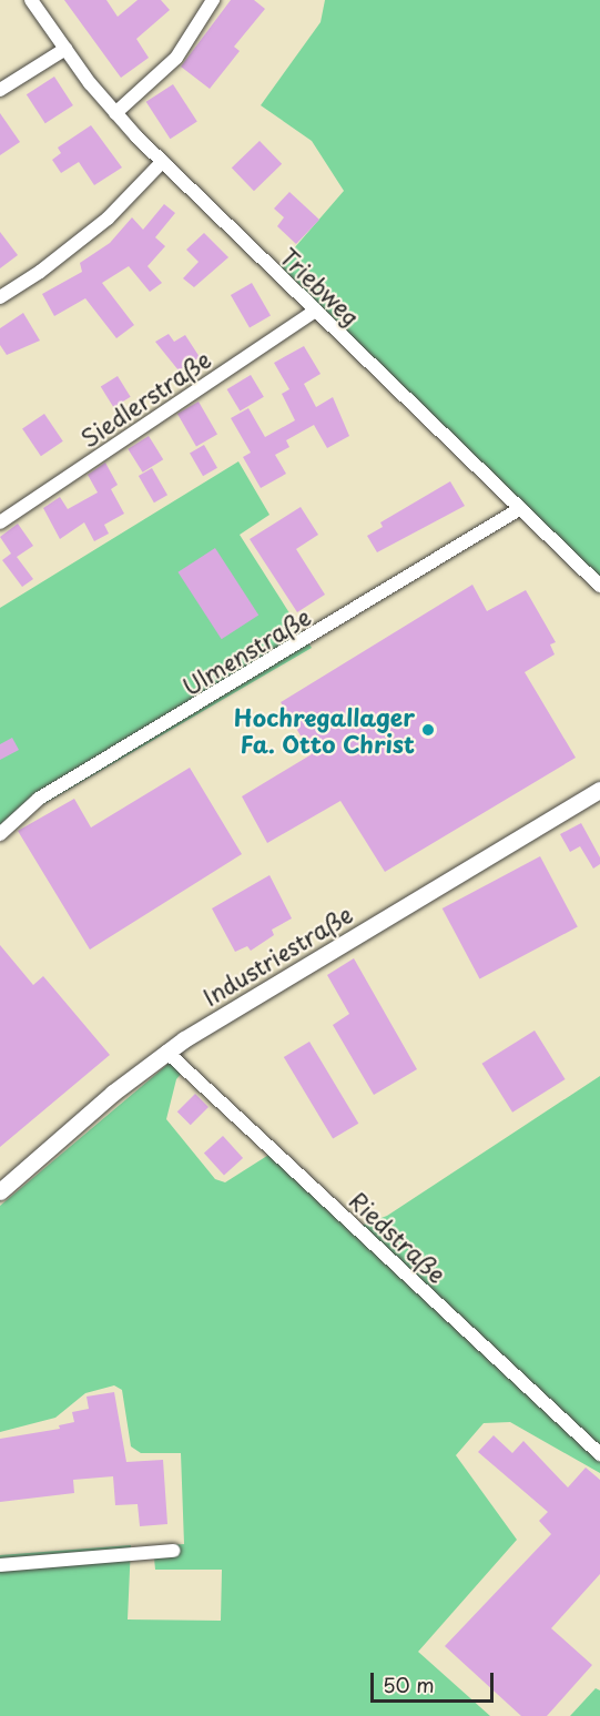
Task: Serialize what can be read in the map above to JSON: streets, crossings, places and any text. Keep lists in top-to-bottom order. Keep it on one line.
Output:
{"streets":{"street":["Triebweg","Siedlerstraße","Ulmenstraße","Industriestraße","Riedstraße"]},"crossings":[["Triebweg","Siedlerstraße"],["Triebweg","Ulmenstraße"],["Industriestraße","Riedstraße"]],"places":["Hochregallager Fa. Otto Christ"],"scale_bar":"50 m"}
